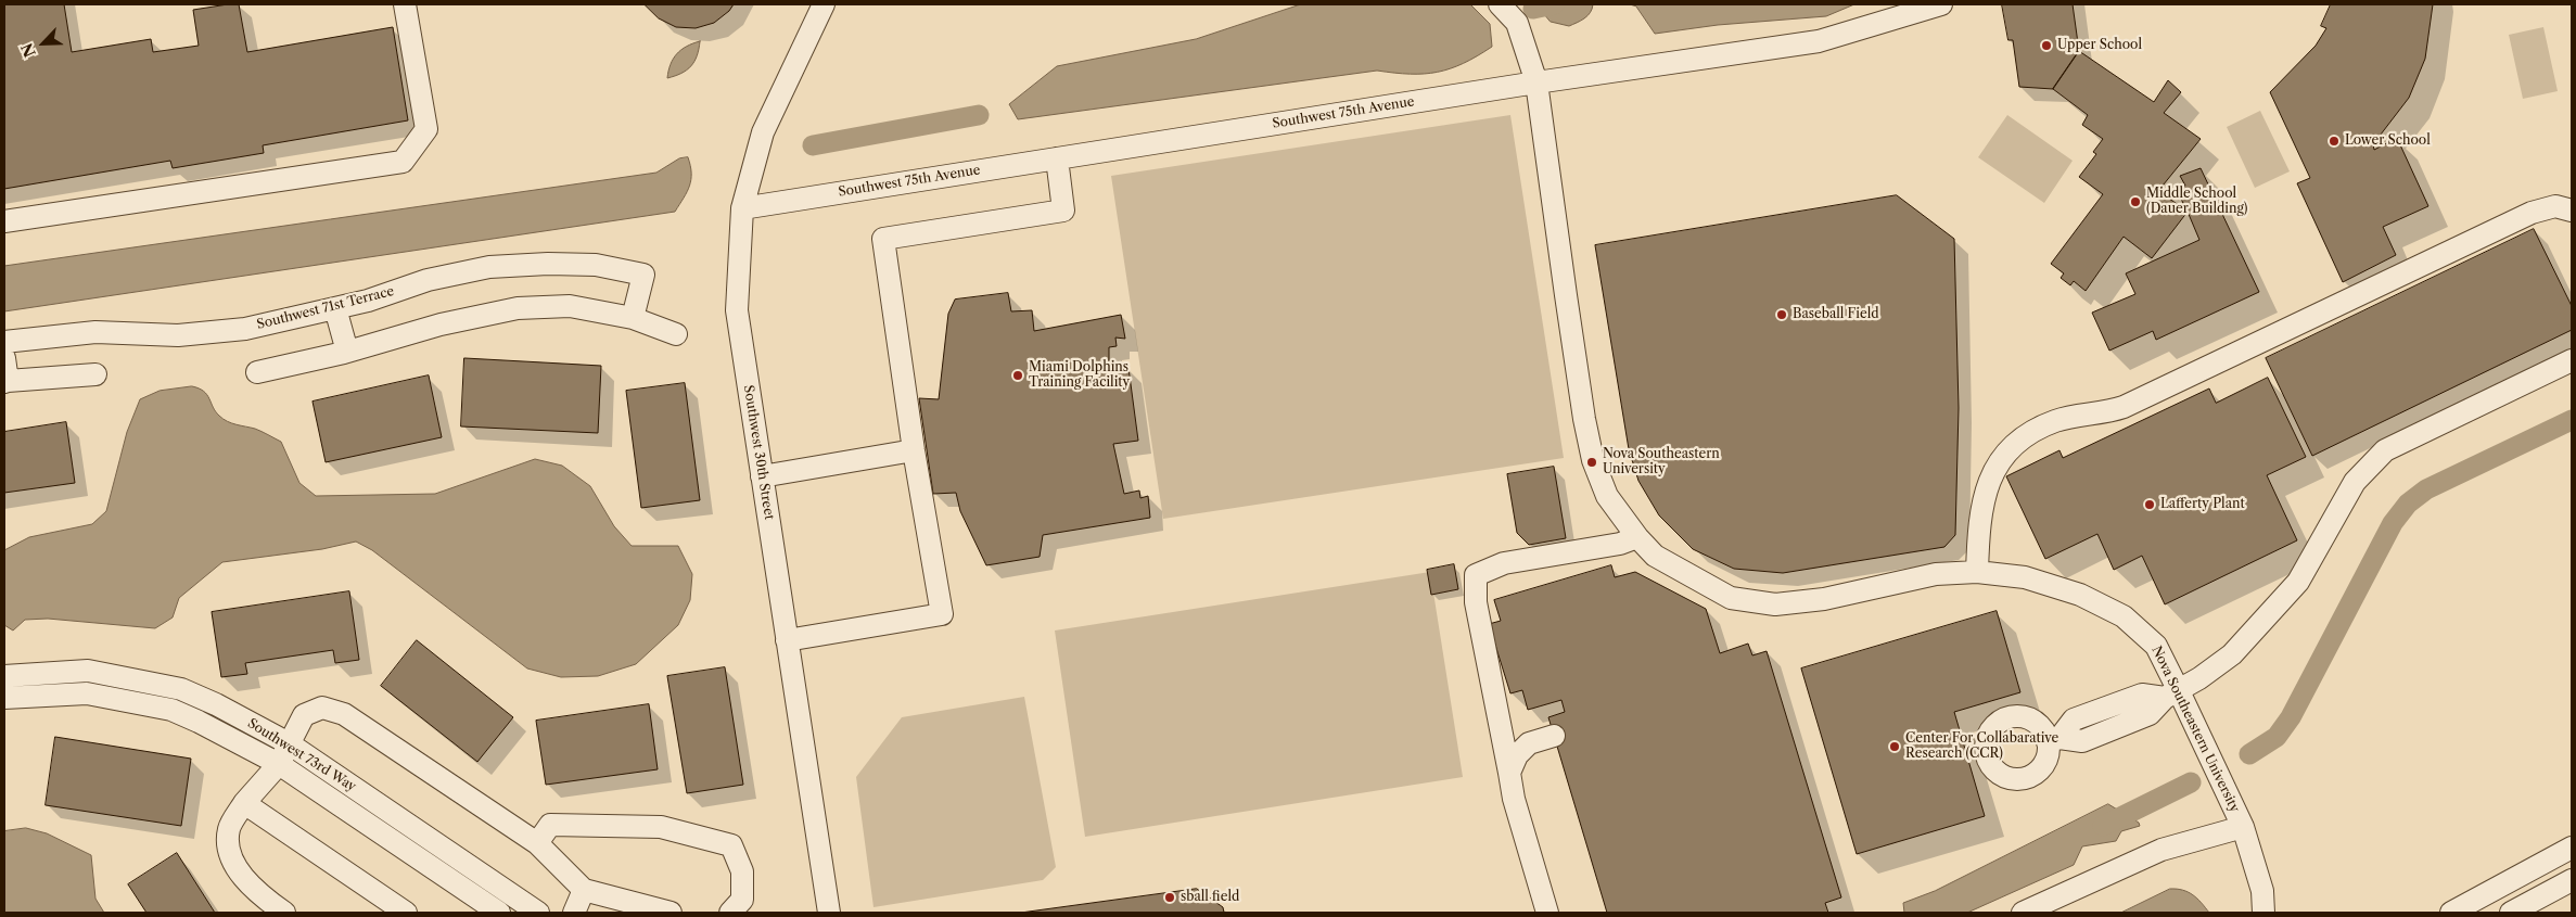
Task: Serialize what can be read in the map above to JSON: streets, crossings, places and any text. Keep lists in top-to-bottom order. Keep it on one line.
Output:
{"streets":{"street":["Southwest 75th Avenue","Southwest 71st Terrace","Southwest 30th Street","Nova Southeastern University","Southwest 73rd Way"]},"crossings":[["Southwest 75th Avenue","Southwest 30th Street"],["Southwest 75th Avenue","Nova Southeastern University"]],"places":["Upper School","Lower School","Middle School (Dauer Building)","Baseball Field","Miami Dolphins Training Facility","Nova Southeastern University","Lafferty Plant","Center For Collabarative Research (CCR)","sball field"],"north":"bottom left"}
